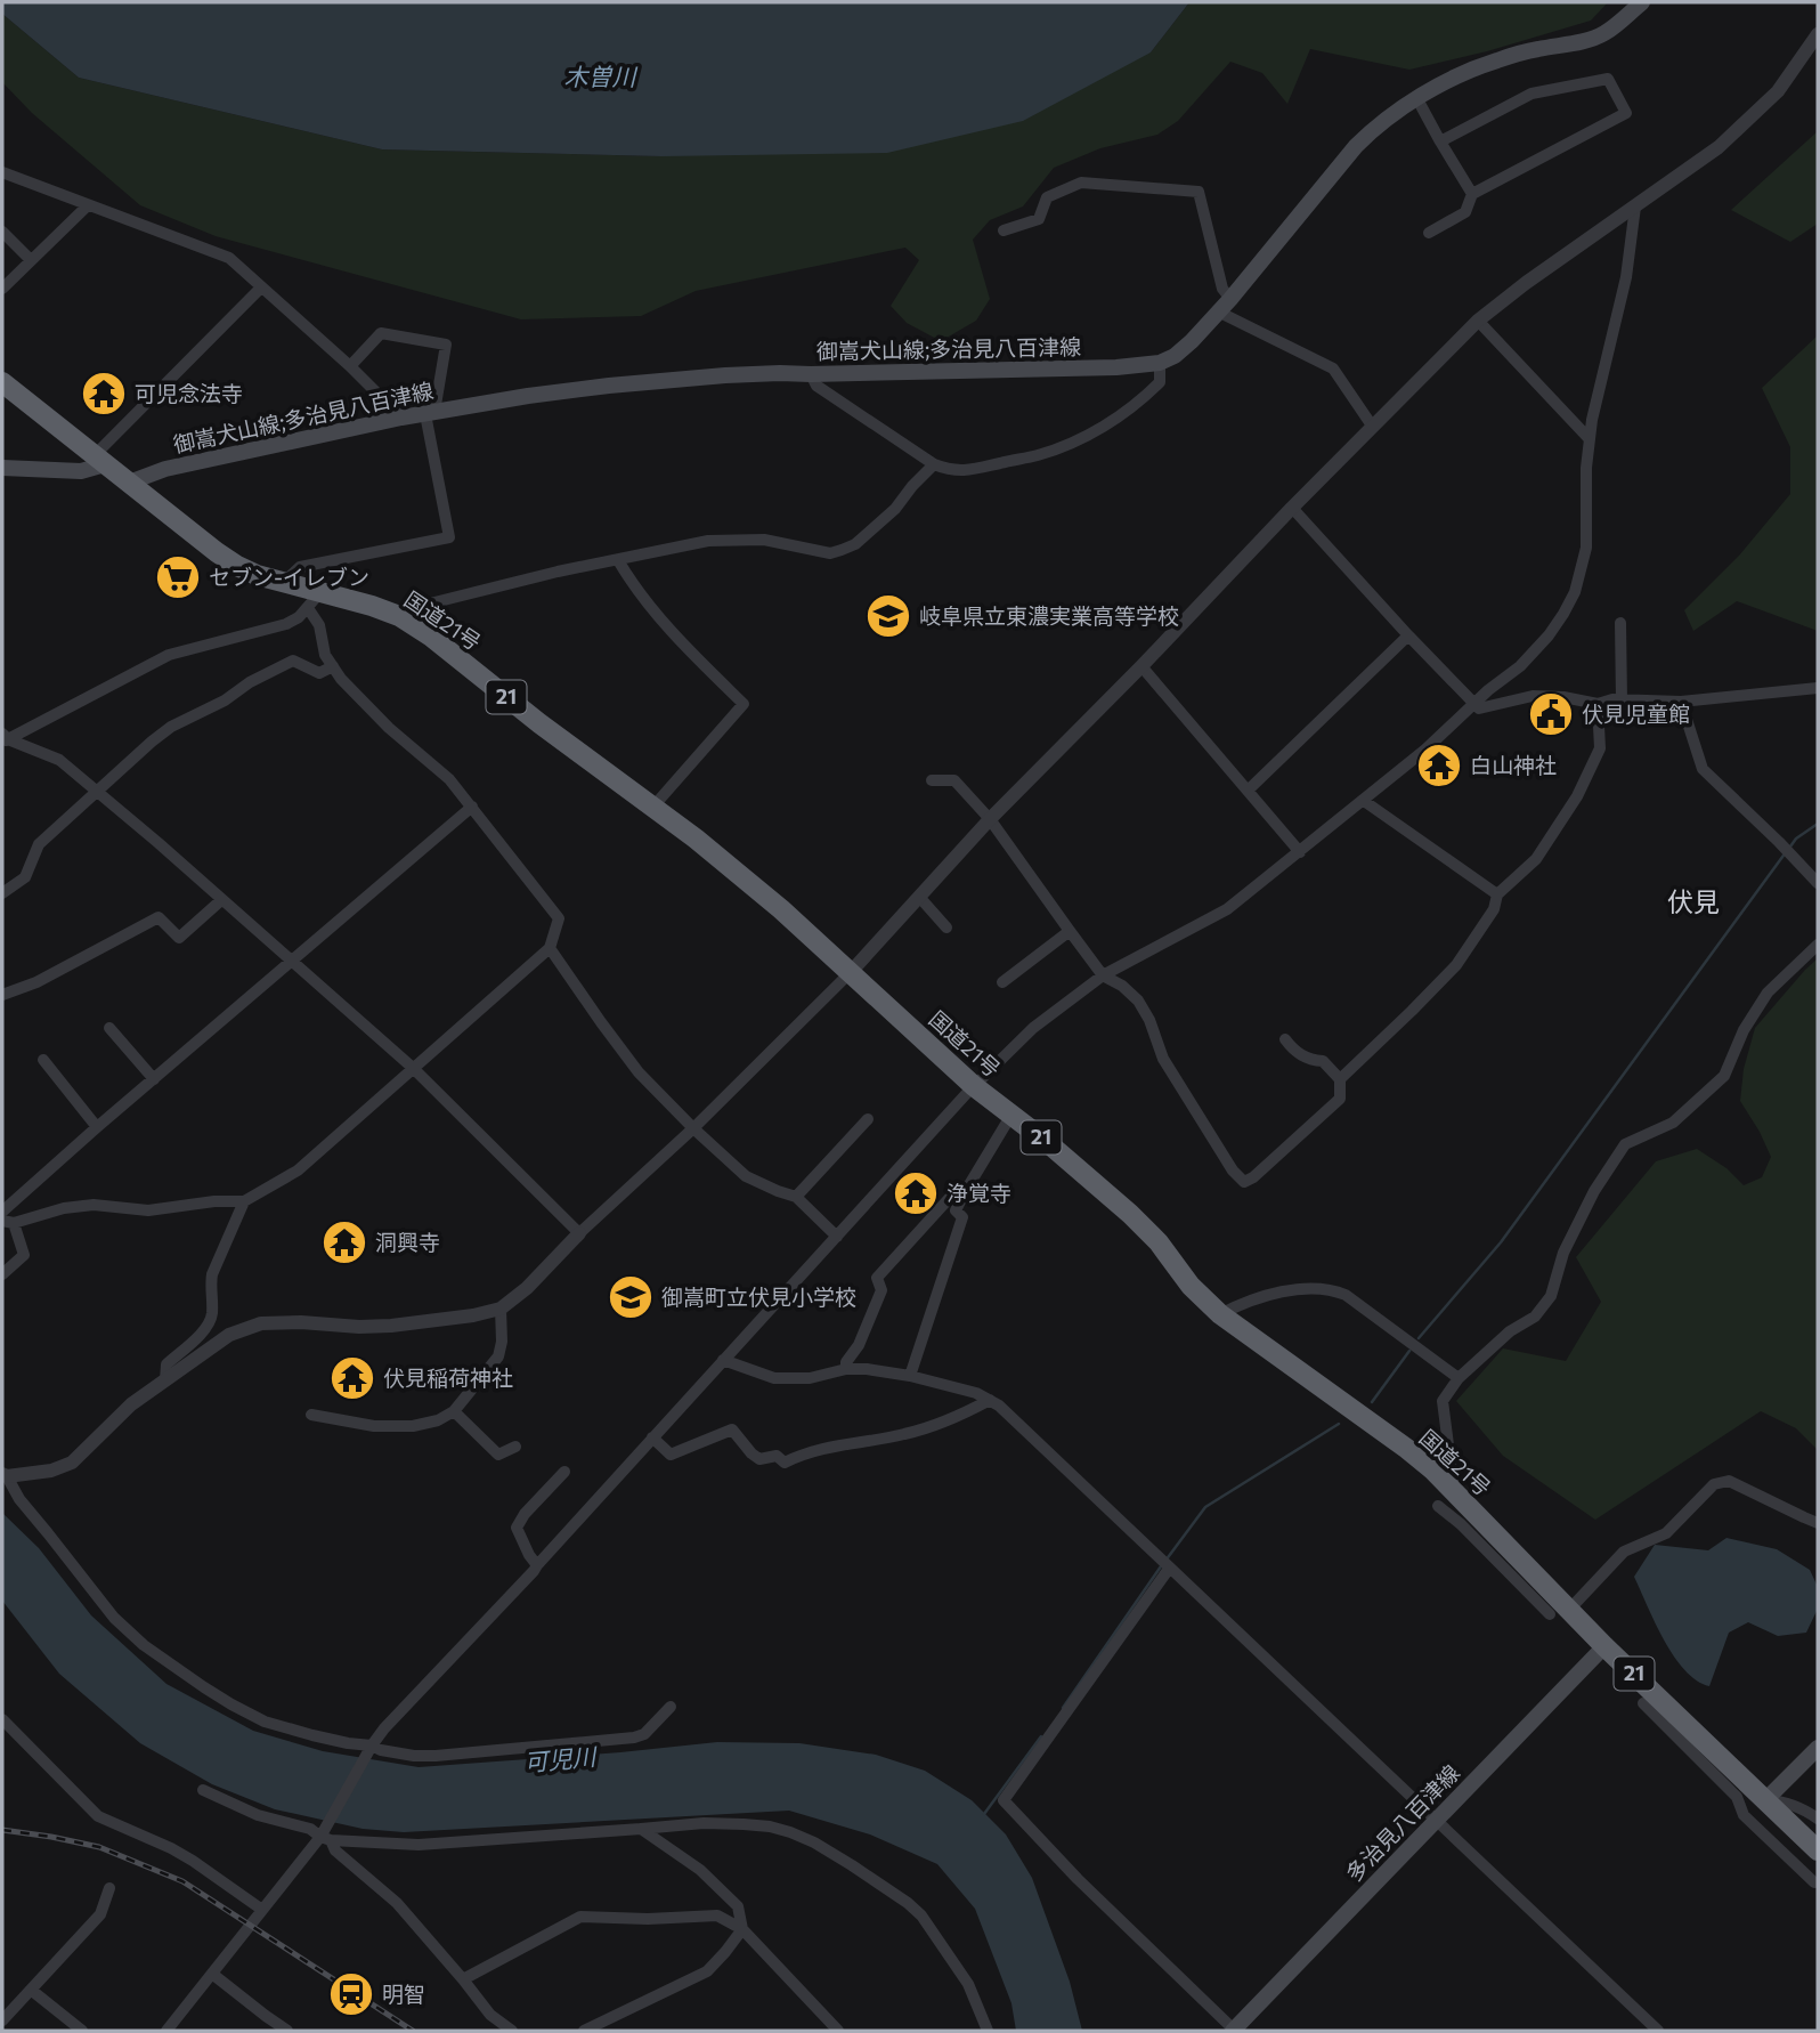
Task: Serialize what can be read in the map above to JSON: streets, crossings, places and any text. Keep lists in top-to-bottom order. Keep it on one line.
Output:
{"streets":{"highway":["国道21号","21"],"main road":["御嵩犬山線;多治見八百津線","多治見八百津線"]},"crossings":[["御嵩犬山線;多治見八百津線","国道21号"],["国道21号","多治見八百津線"]],"districts":["伏見"],"water":["木曽川","可児川"],"places":{"temple":["可児念法寺","白山神社","浄覚寺","洞興寺","伏見稲荷神社"],"supermarket":["セブン-イレブン"],"school or university":["岐阜県立東濃実業高等学校","御嵩町立伏見小学校"],"public building":["伏見児童館"],"station":["明智"]}}
